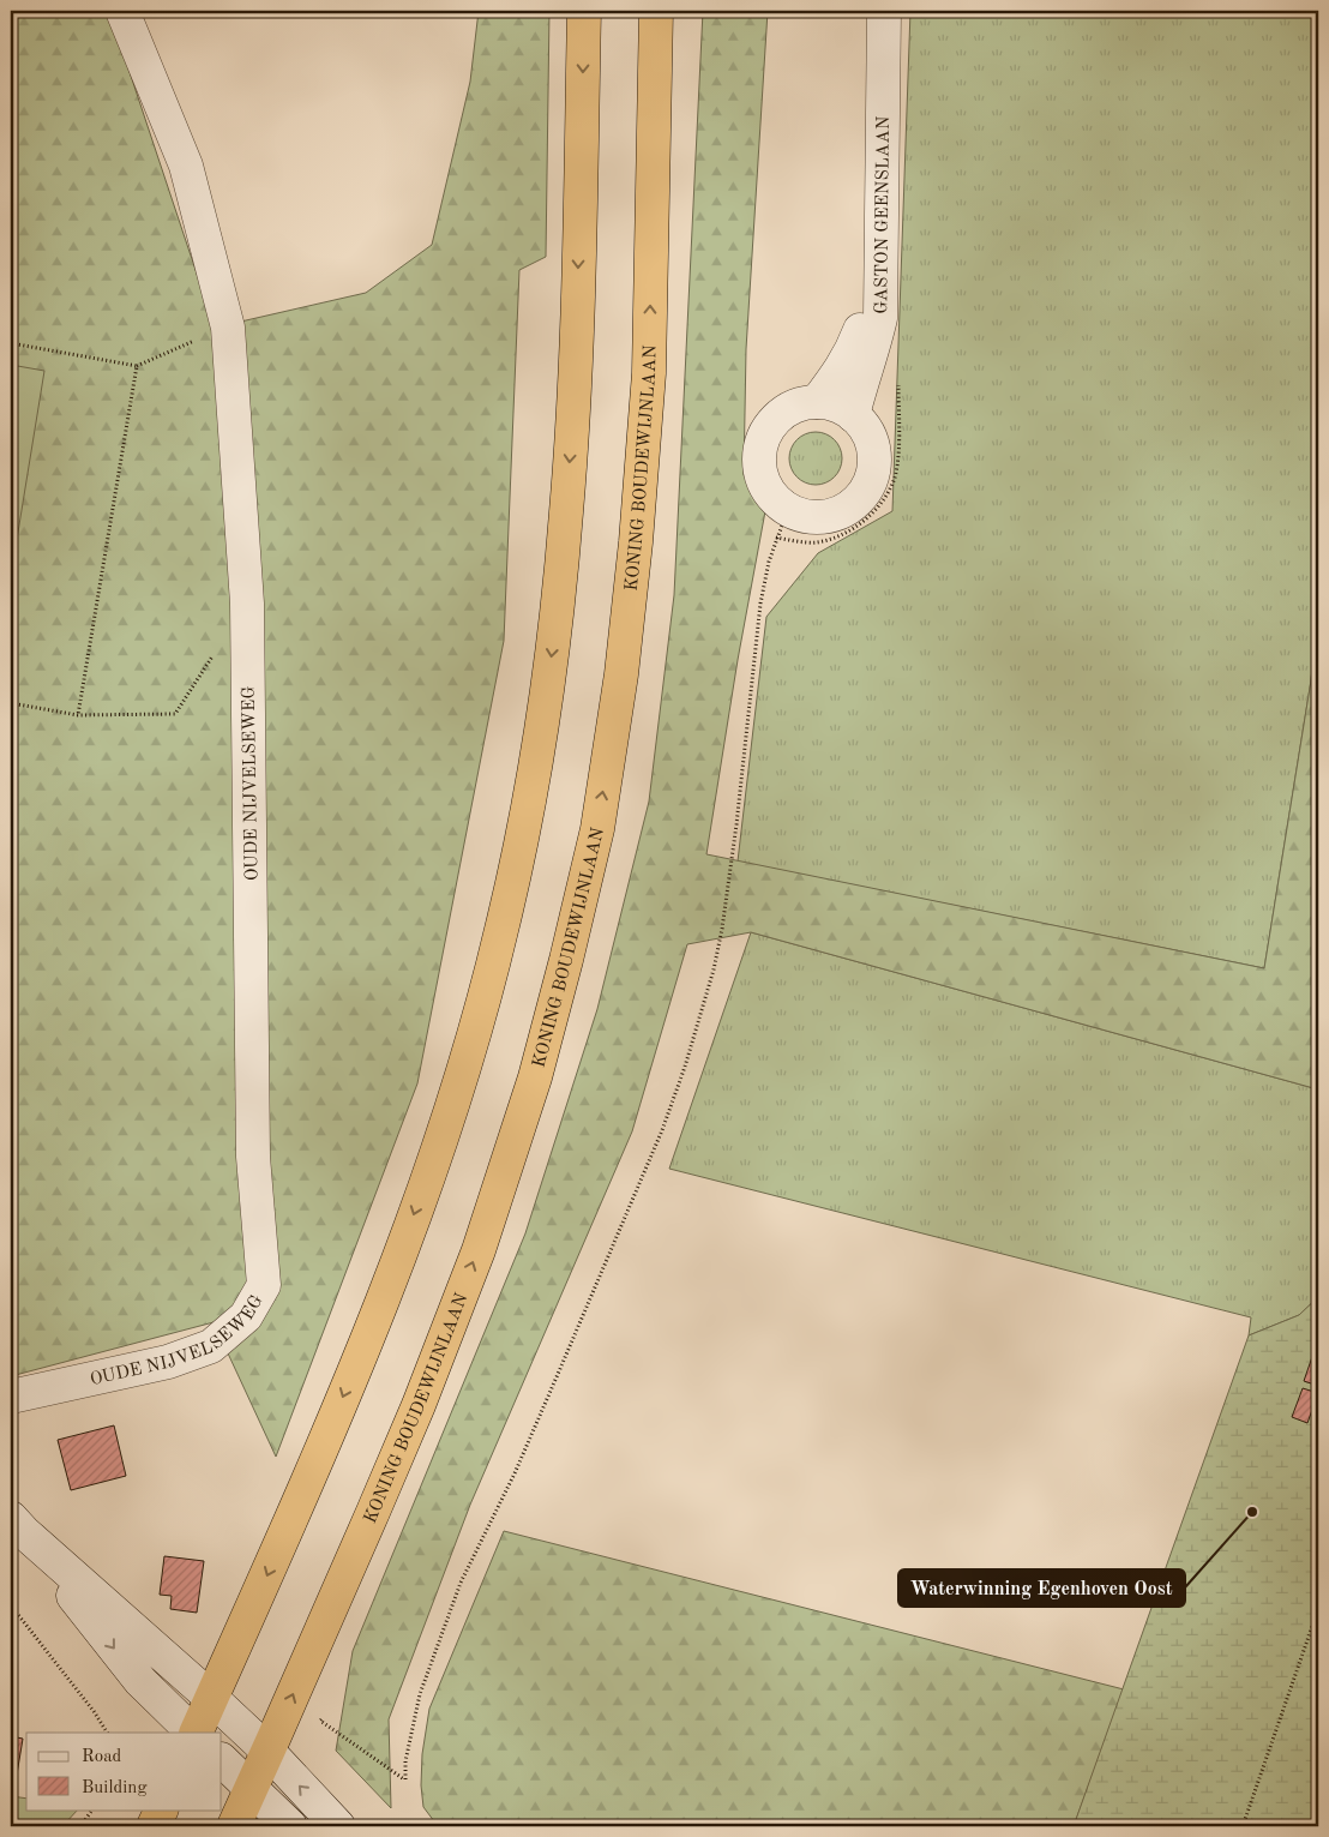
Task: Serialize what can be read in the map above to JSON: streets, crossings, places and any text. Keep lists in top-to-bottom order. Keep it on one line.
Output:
{"streets":{"highway":["KONING BOUDEWIJNLAAN"],"street":["GASTON GEENSLAAN","OUDE NIJVELSEWEG"]},"places":["Waterwinning Egenhoven Oost"],"legend":["Road","Building"]}
